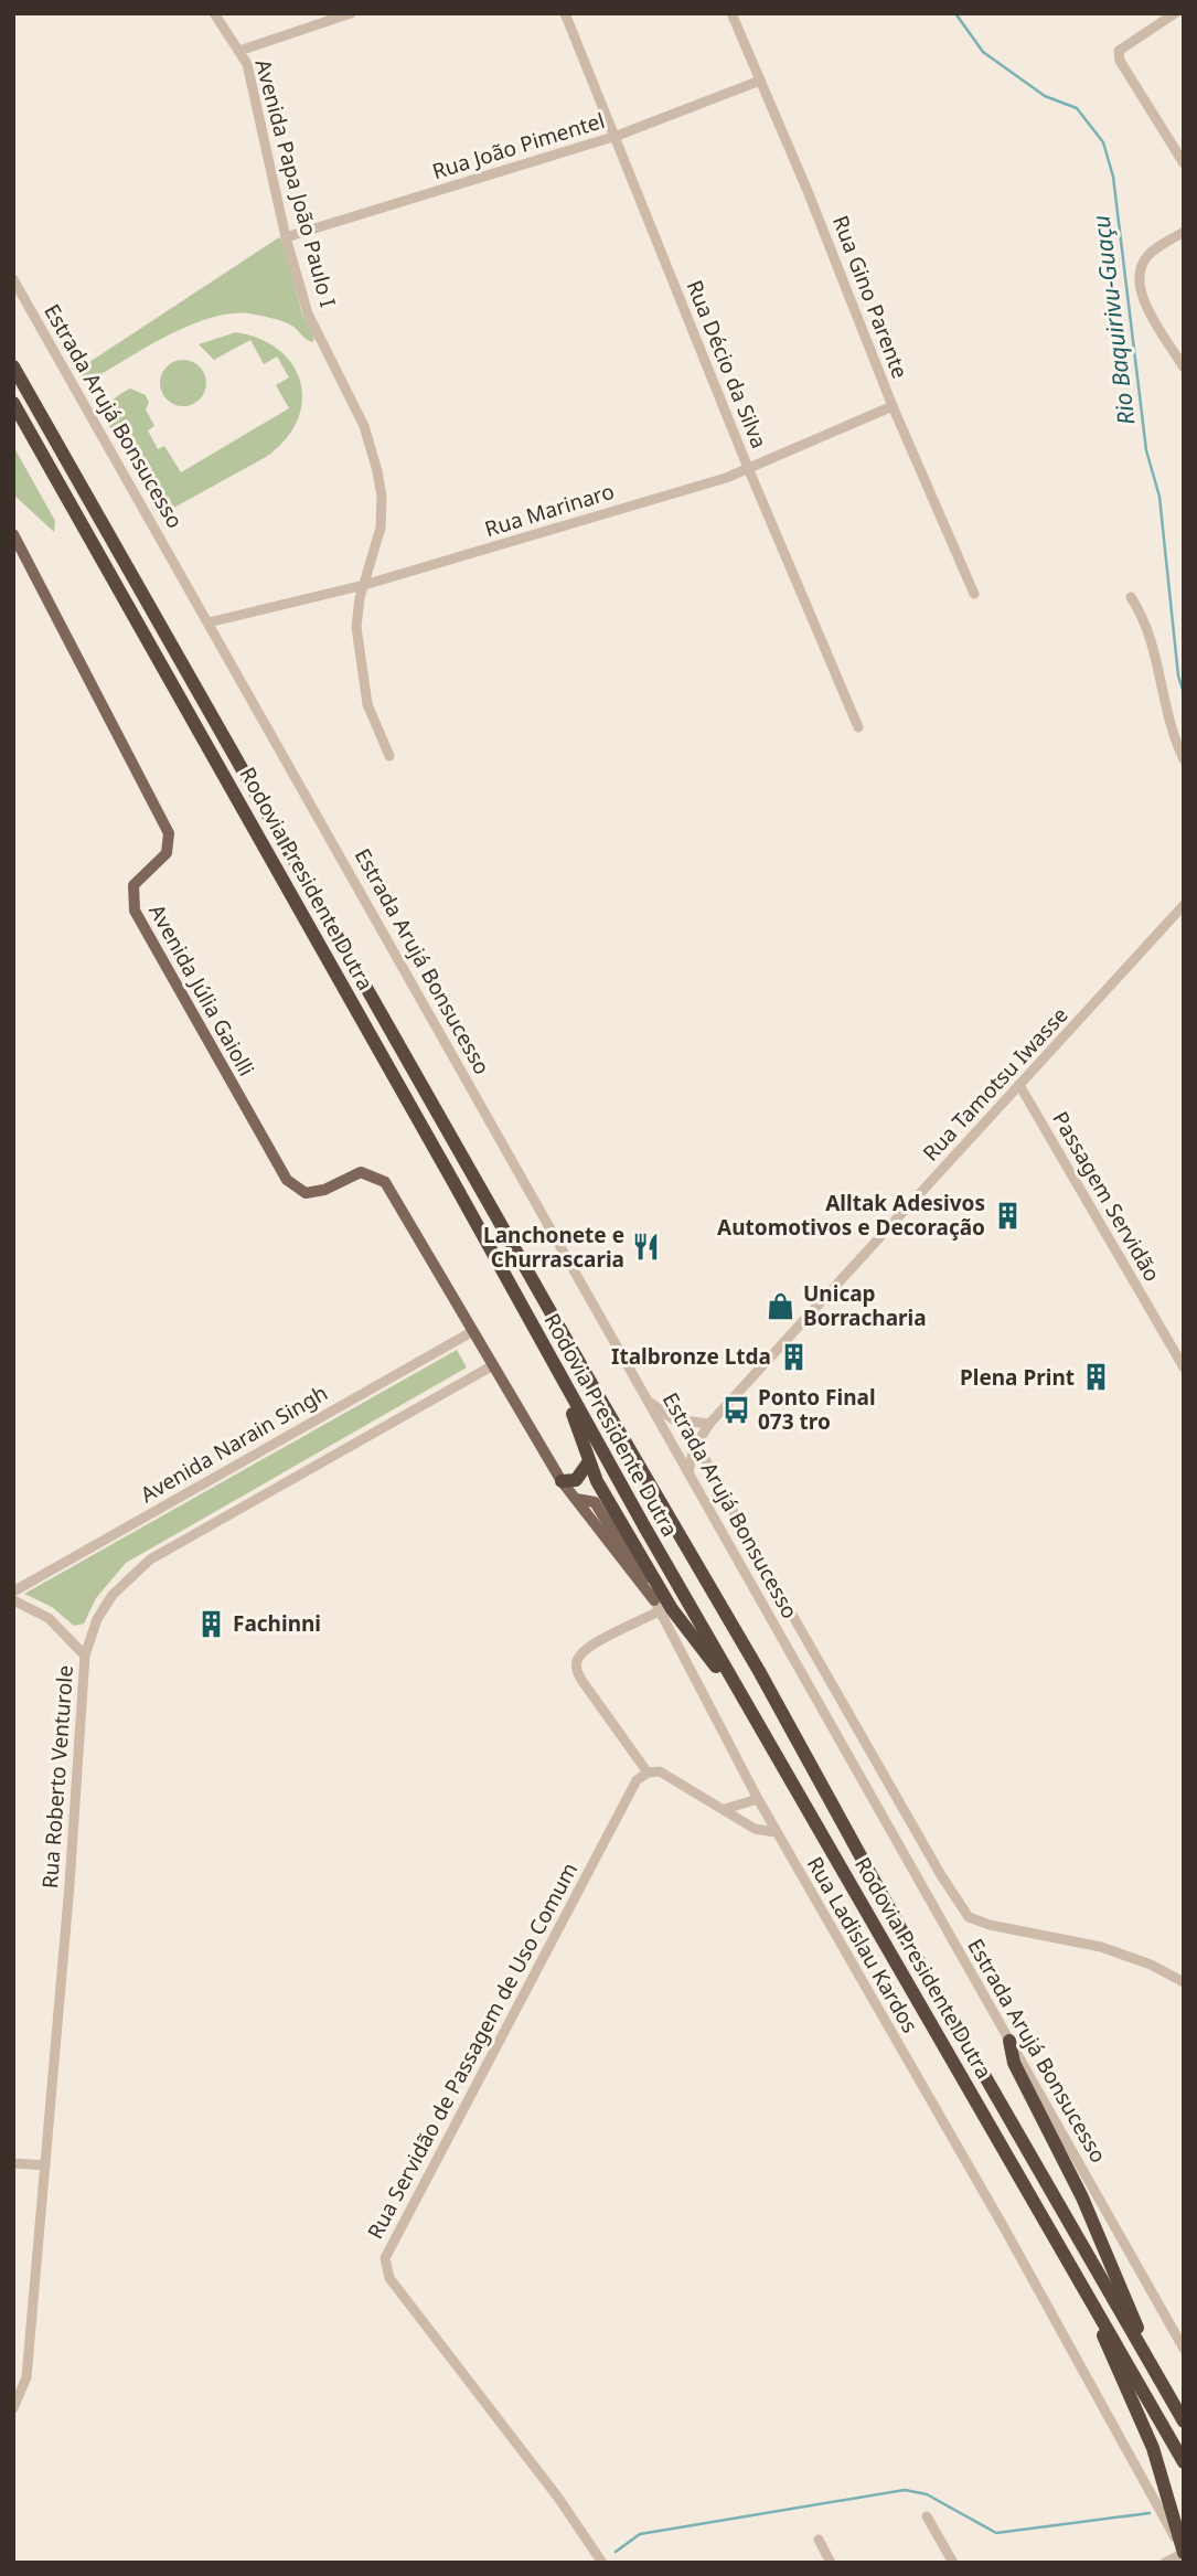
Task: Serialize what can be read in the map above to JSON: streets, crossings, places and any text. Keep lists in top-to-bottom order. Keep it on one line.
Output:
{"streets":{"highway":["Rodovia Presidente Dutra"],"main road":["Avenida Júlia Gaiolli"],"street":["Rua João Pimentel","Avenida Papa João Paulo I","Rua Gino Parente","Rua Décio da Silva","Estrada Arujá Bonsucesso","Rua Marinaro","Rua Tamotsu Iwasse","Passagem Servidão","Avenida Narain Singh","Rua Roberto Venturole","Rua Ladislau Kardos","Rua Servidão de Passagem de Uso Comum"]},"crossings":[["Rua João Pimentel","Avenida Papa João Paulo I"],["Rua João Pimentel","Rua Gino Parente"],["Rua João Pimentel","Rua Décio da Silva"],["Avenida Papa João Paulo I","Rua Marinaro"],["Rua Gino Parente","Rua Marinaro"],["Rua Décio da Silva","Rua Marinaro"],["Estrada Arujá Bonsucesso","Rua Marinaro"],["Estrada Arujá Bonsucesso","Rua Tamotsu Iwasse"],["Avenida Júlia Gaiolli","Avenida Narain Singh"],["Avenida Júlia Gaiolli","Rua Roberto Venturole"],["Rua Tamotsu Iwasse","Passagem Servidão"]],"water":["Rio Baquirivu-Guaçu"],"places":{"building":["Alltak Adesivos Automotivos e Decoração","Italbronze Ltda","Plena Print","Fachinni"],"restaurant":["Lanchonete e Churrascaria"],"shop":["Unicap Borracharia"],"bus stop":["Ponto Final 073 tro"]}}
